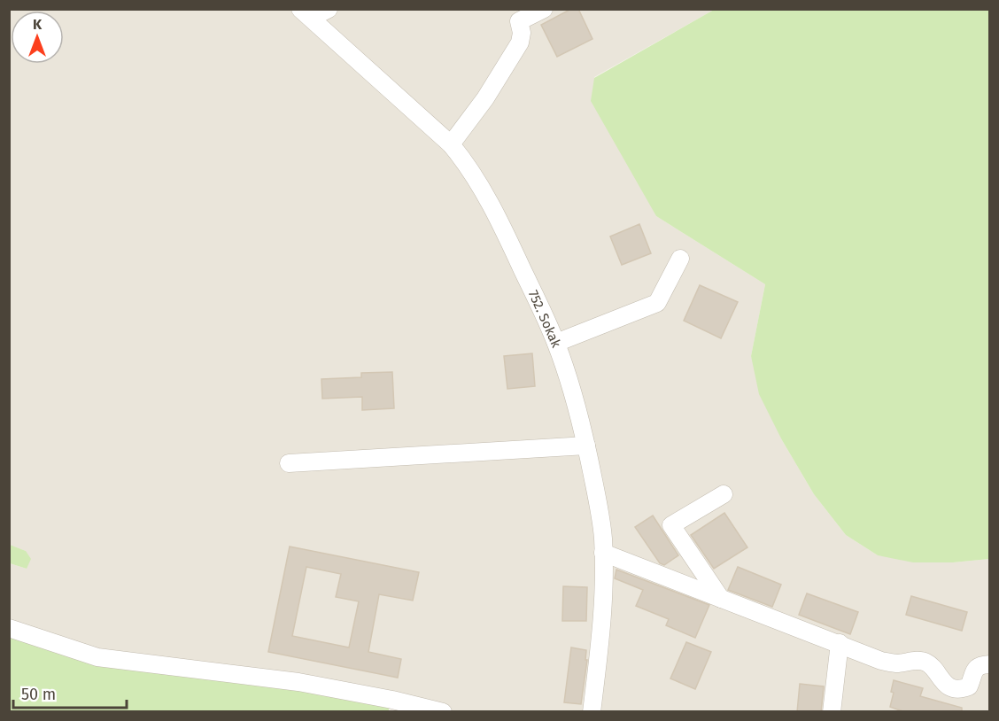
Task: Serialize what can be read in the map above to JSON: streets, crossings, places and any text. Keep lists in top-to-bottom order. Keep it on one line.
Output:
{"streets":{"street":["752. Sokak"]},"scale_bar":"50 m","north":"top"}
